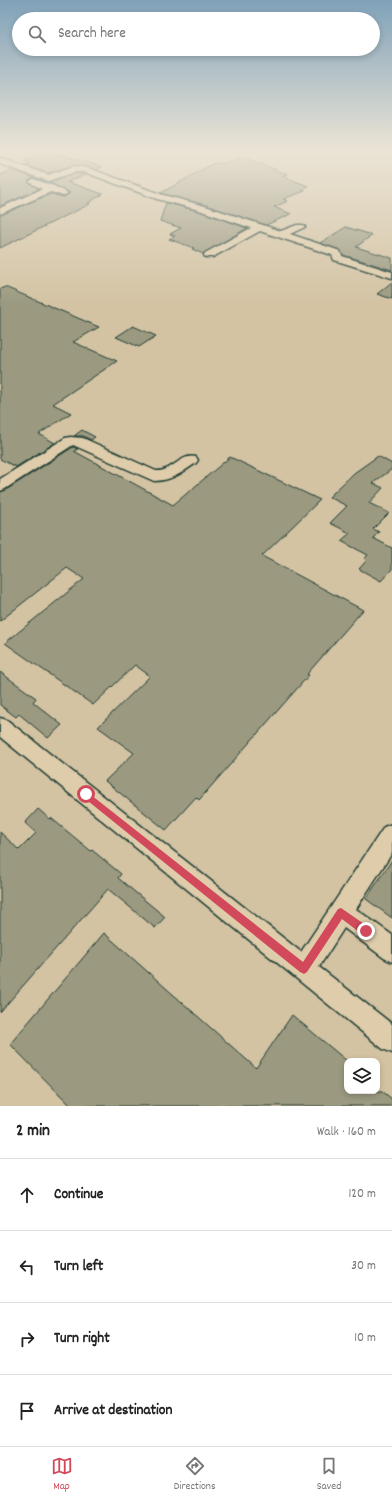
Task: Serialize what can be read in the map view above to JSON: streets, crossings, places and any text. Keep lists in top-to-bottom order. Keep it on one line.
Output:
{"page":{"search":"Search here","heading":["2 min","Walk · 160 m"],"list":[["Continue","120 m"],["Turn left","30 m"],["Turn right","10 m"],"Arrive at destination"],"nav":["Map","Directions","Saved"]}}
